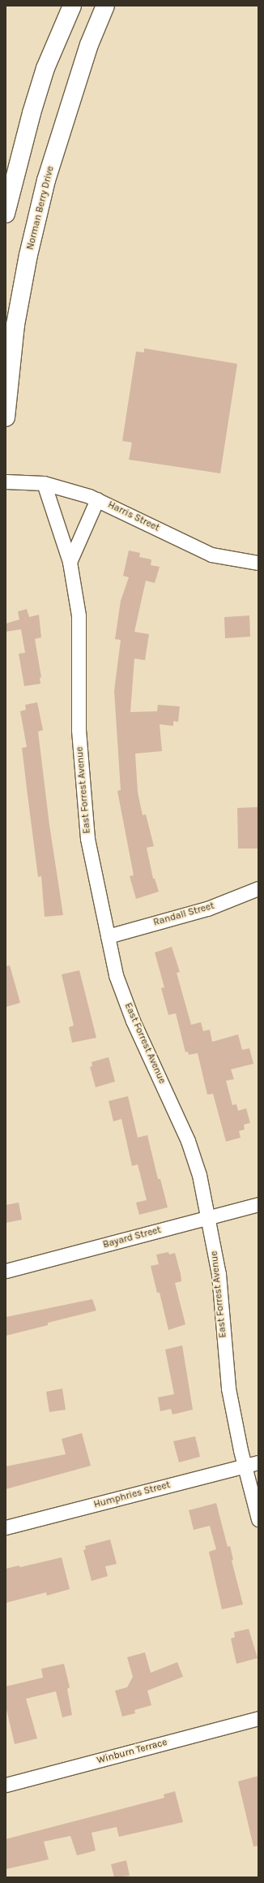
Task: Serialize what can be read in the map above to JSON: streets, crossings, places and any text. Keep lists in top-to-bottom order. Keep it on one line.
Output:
{"streets":{"main road":["Norman Berry Drive"],"street":["Harris Street","East Forrest Avenue","Randall Street","Bayard Street","Humphries Street","Winburn Terrace"]},"crossings":[["Harris Street","East Forrest Avenue"],["East Forrest Avenue","Randall Street"],["East Forrest Avenue","Bayard Street"],["East Forrest Avenue","Humphries Street"]]}
